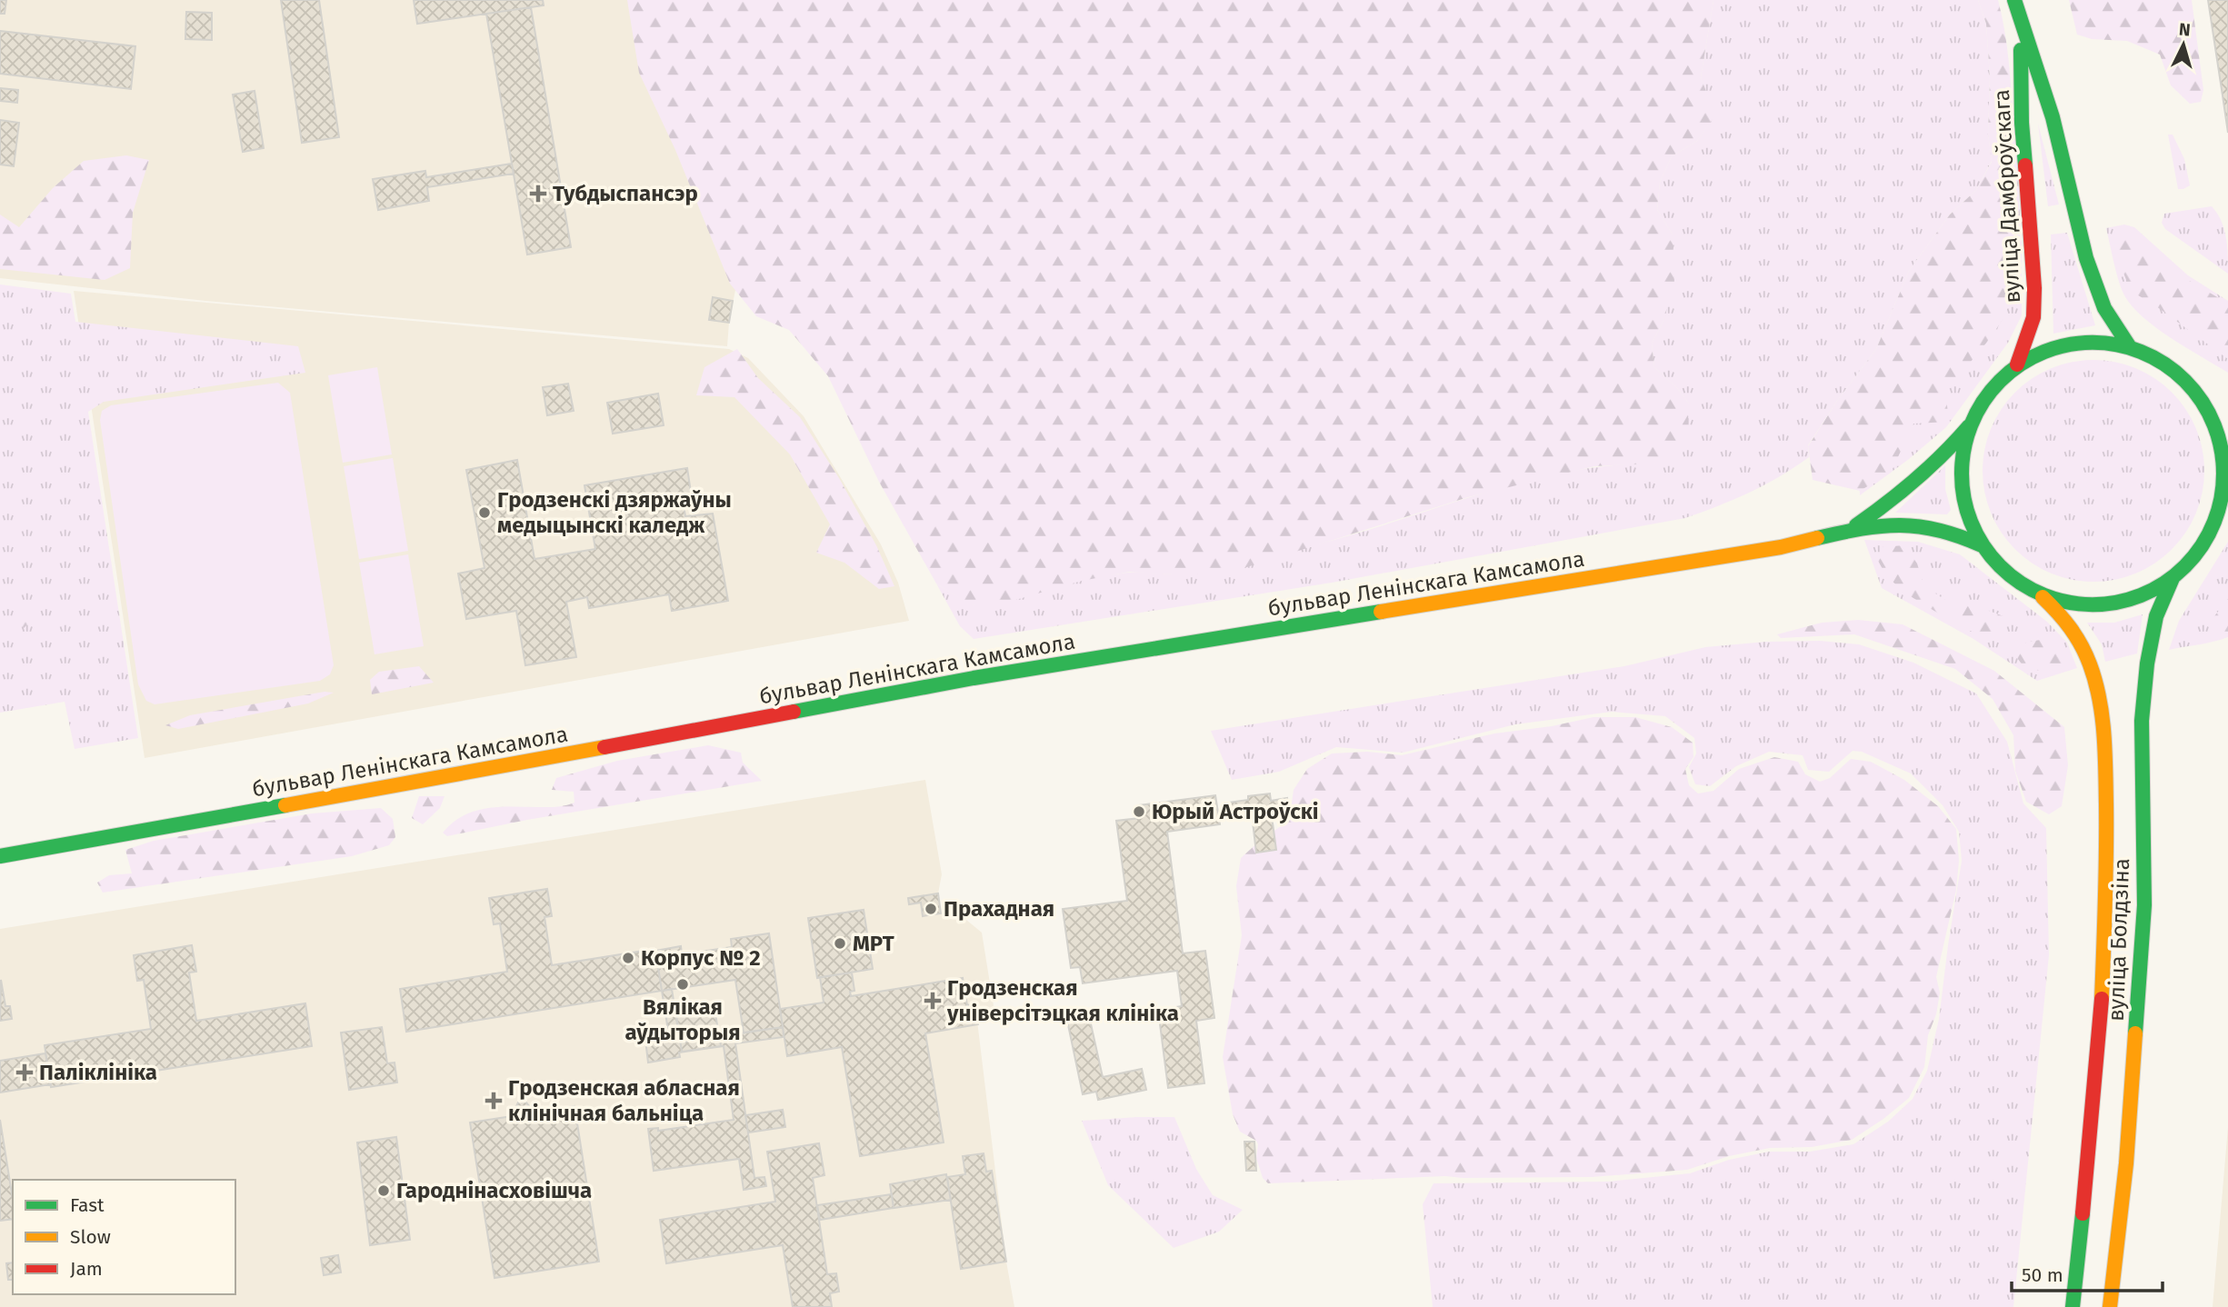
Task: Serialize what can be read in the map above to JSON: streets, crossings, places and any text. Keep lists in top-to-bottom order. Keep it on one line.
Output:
{"streets":{"main road":["вуліца Дамброўскага","бульвар Ленінскага Камсамола","вуліца Болдзіна"]},"places":{"health":["Тубдыспансэр","Гродзенская універсітэцкая клініка","Паліклініка","Гродзенская абласная клінічная бальніца"],"other":["Гродзенскі дзяржаўны медыцынскі каледж","Юрый Астроўскі","Прахадная","МРТ","Корпус № 2","Вялікая аўдыторыя","Гароднінасховішча"]},"legend":["Fast","Slow","Jam"],"scale_bar":"50 m","north":"top"}
